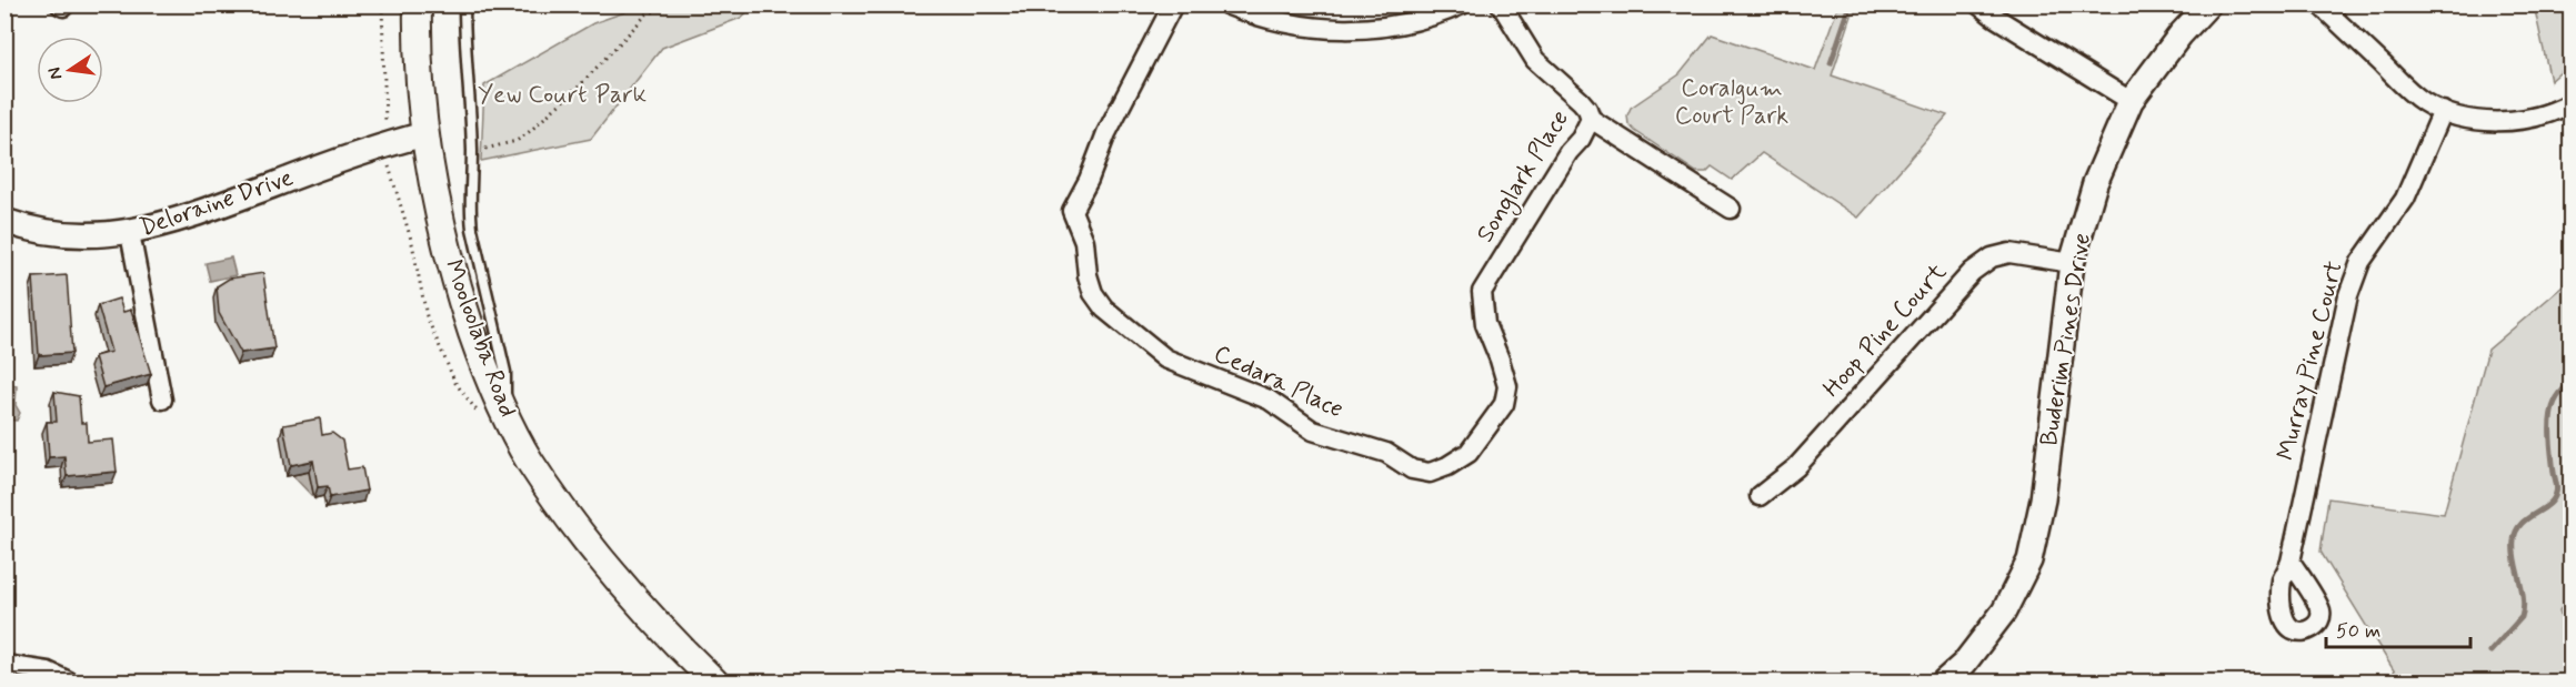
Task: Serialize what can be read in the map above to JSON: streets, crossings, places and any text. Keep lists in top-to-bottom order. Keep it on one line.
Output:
{"streets":{"main road":["Mooloolaba Road"],"street":["Songlark Place","Deloraine Drive","Hoop Pine Court","Buderim Pines Drive","Murray Pine Court","Cedara Place"]},"crossings":[["Songlark Place","Cedara Place"],["Deloraine Drive","Mooloolaba Road"],["Hoop Pine Court","Buderim Pines Drive"]],"parks":["Coralgum Court Park","Yew Court Park"],"scale_bar":"50 m","north":"left"}
